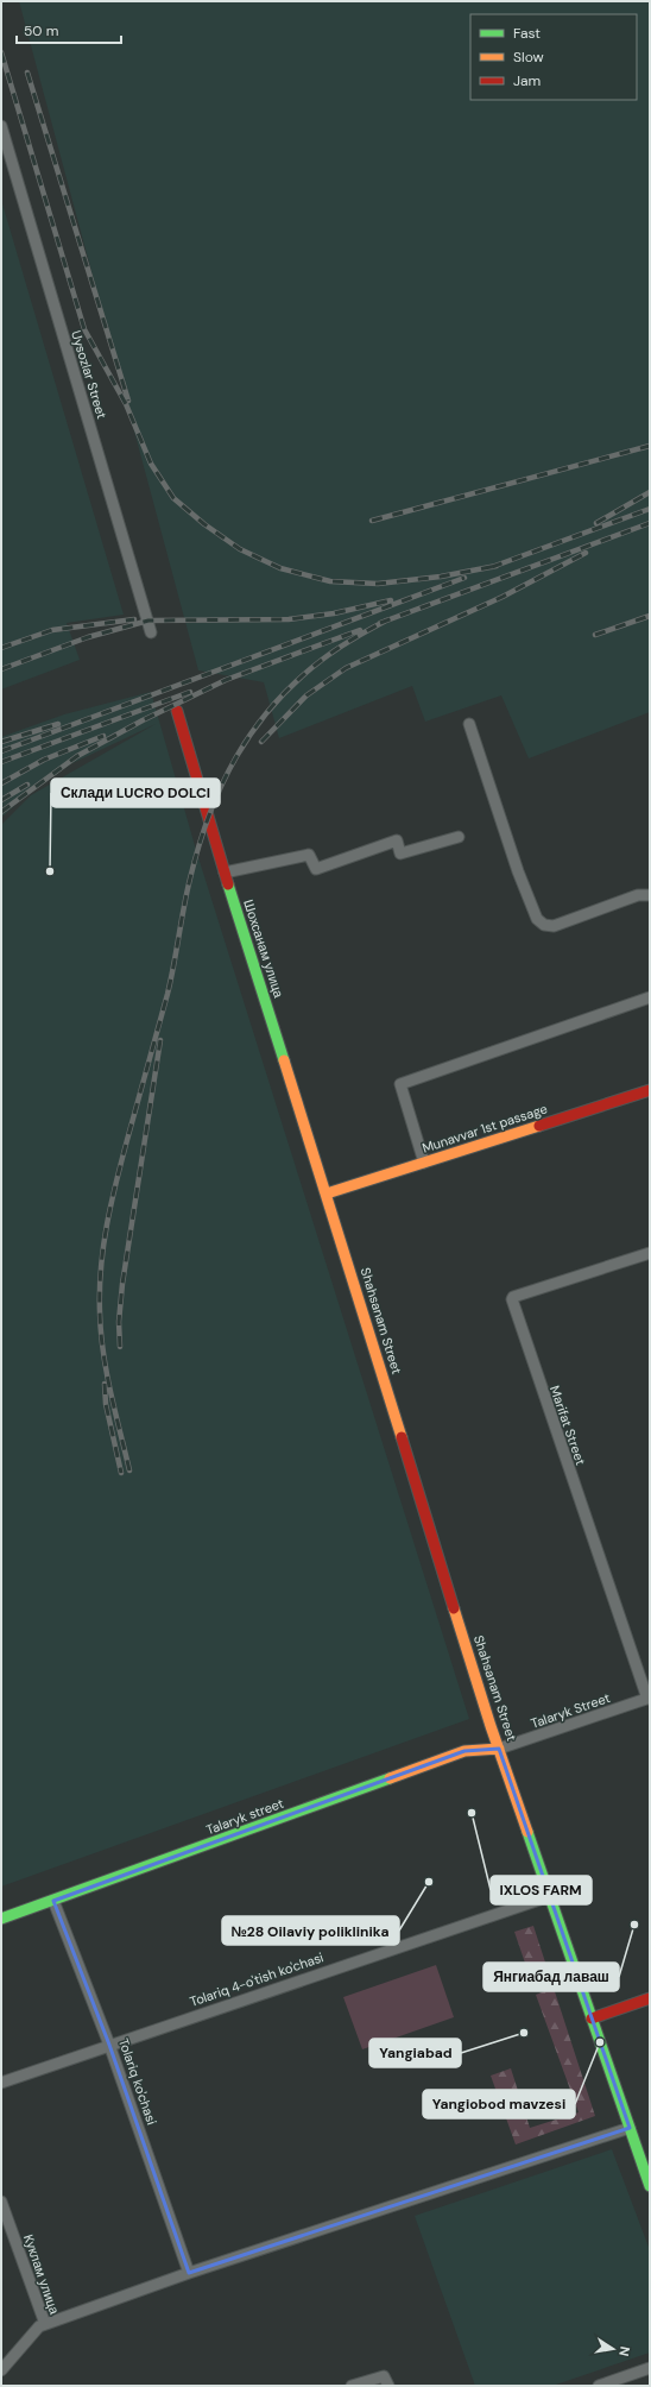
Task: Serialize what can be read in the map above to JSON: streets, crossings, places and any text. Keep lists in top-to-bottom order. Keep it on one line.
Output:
{"streets":{"street":["Uysozlar Street","Шохсанам улица","Munavvar 1st passage","Shahsanam Street","Marifat Street","Talaryk Street","Talaryk street","Tolariq 4-o'tish ko'chasi","Tolariq ko'chasi","Куклам улица"]},"crossings":[["Шохсанам улица","Munavvar 1st passage"],["Шохсанам улица","Shahsanam Street"],["Munavvar 1st passage","Shahsanam Street"],["Shahsanam Street","Talaryk Street"],["Shahsanam Street","Talaryk street"],["Shahsanam Street","Tolariq 4-o'tish ko'chasi"],["Marifat Street","Talaryk Street"],["Talaryk Street","Talaryk street"],["Talaryk street","Tolariq ko'chasi"],["Tolariq 4-o'tish ko'chasi","Tolariq ko'chasi"]],"places":["Склади LUCRO DOLCI","IXLOS FARM","№28 Oilaviy poliklinika","Янгиабад лаваш","Yangiabad","Yangiobod mavzesi"],"legend":["Fast","Slow","Jam"],"scale_bar":"50 m","north":"right"}
